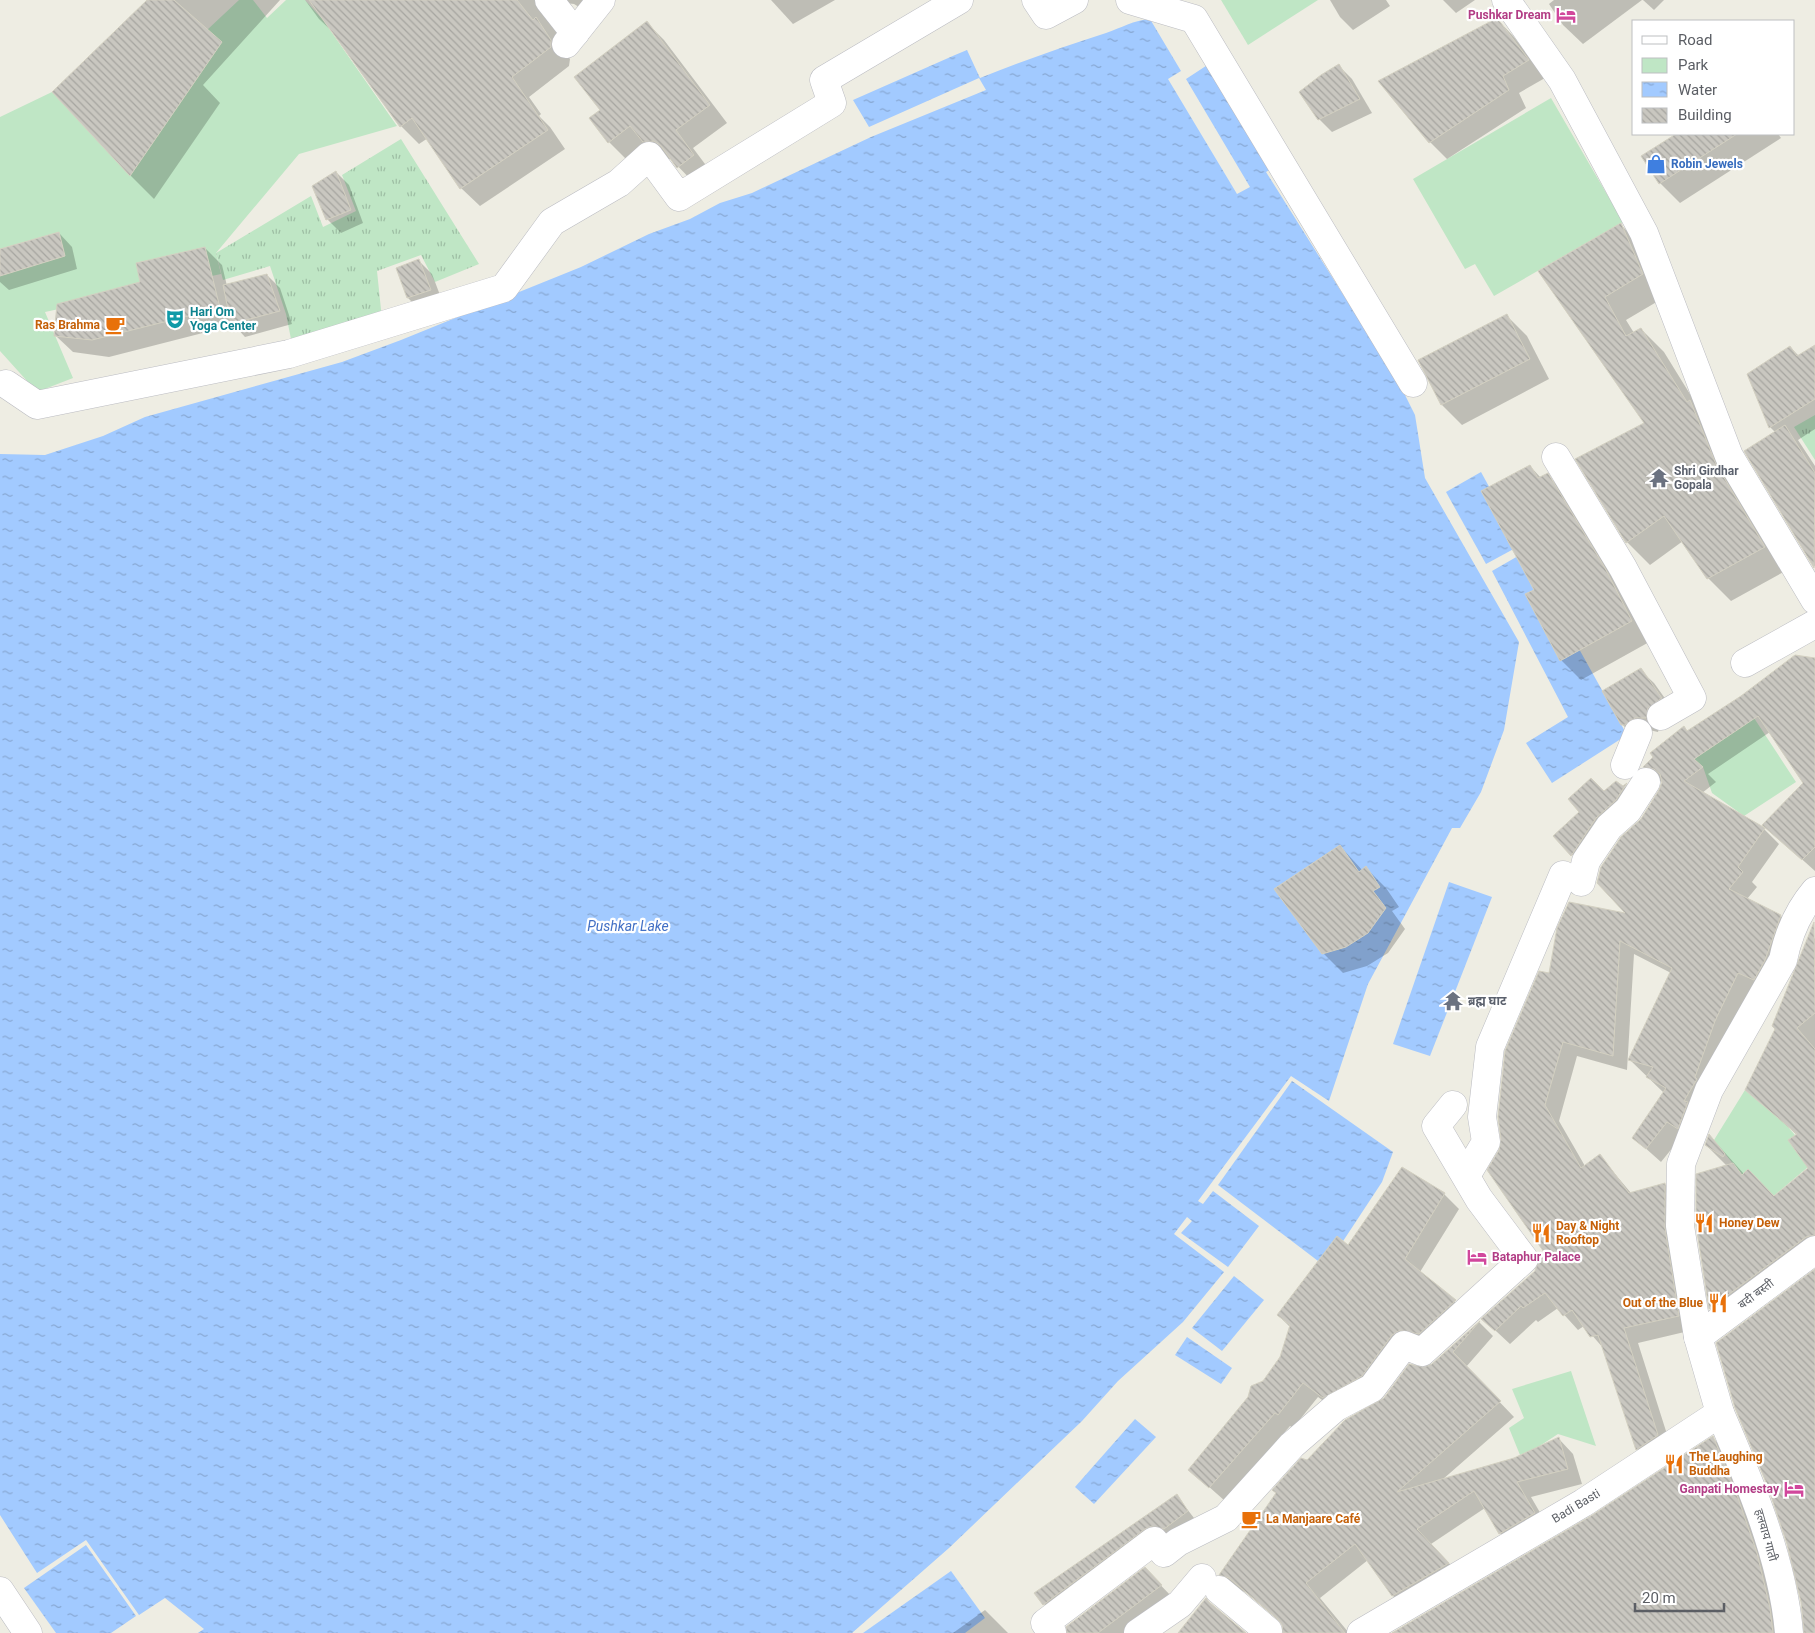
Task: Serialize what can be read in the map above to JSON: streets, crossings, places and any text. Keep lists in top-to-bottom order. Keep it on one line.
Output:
{"streets":{"street":["बदी बस्ती","Badi Basti","हलवाय गाती"]},"crossings":[["Badi Basti","हलवाय गाती"]],"water":["Pushkar Lake"],"places":{"hotel":["Pushkar Dream","Bataphur Palace","Ganpati Homestay"],"shop":["Robin Jewels"],"theatre":["Hari Om Yoga Center"],"cafe":["Ras Brahma","La Manjaare Café"],"temple":["Shri Girdhar Gopala","ब्रह्म घाट"],"restaurant":["Honey Dew","Day & Night Rooftop","Out of the Blue","The Laughing Buddha"]},"legend":["Road","Park","Water","Building"],"scale_bar":"20 m"}
